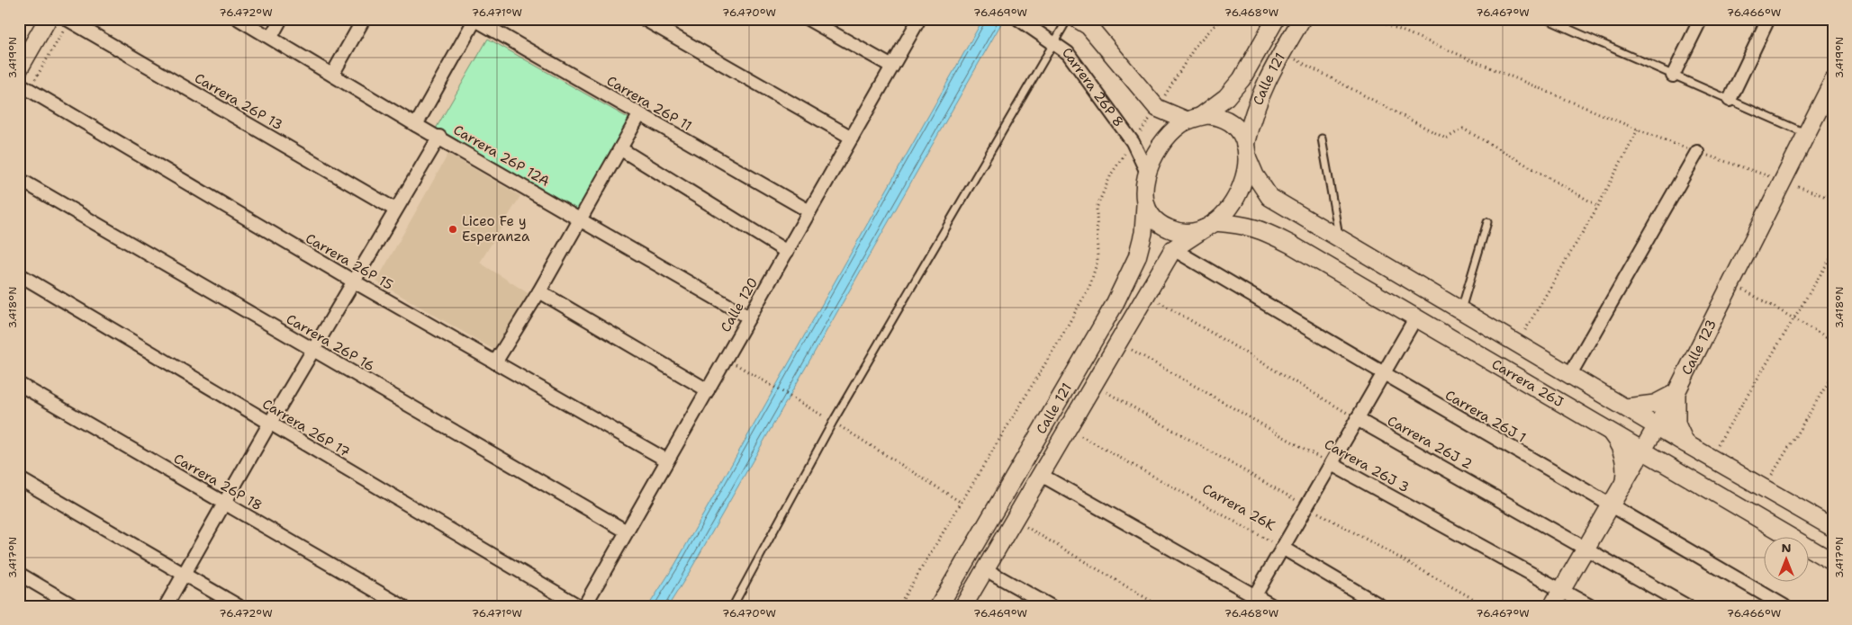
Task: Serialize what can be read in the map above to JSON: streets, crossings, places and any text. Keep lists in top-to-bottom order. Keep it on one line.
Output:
{"streets":{"street":["Calle 121","Carrera 26P 8","Carrera 26P 13","Carrera 26P 11","Carrera 26P 12A","Carrera 26P 15","Calle 120","Carrera 26P 16","Calle 123","Carrera 26J","Carrera 26J 1","Carrera 26P 17","Carrera 26J 2","Carrera 26J 3","Carrera 26P 18","Carrera 26K"]},"crossings":[["Calle 121","Carrera 26P 8"],["Calle 121","Carrera 26J"],["Calle 121","Carrera 26J 1"],["Carrera 26P 8","Carrera 26J"],["Carrera 26P 11","Calle 120"],["Carrera 26P 12A","Calle 120"],["Carrera 26P 15","Calle 120"],["Calle 120","Carrera 26P 16"],["Calle 123","Carrera 26J"],["Calle 123","Carrera 26J 1"],["Calle 123","Carrera 26J 2"],["Calle 123","Carrera 26J 3"]],"places":["Liceo Fe y Esperanza"],"north":"top","coordinates":["76.472°W","76.471°W","76.470°W","76.469°W","76.468°W","76.467°W","76.466°W","3.419°N","3.418°N","3.417°N"]}
